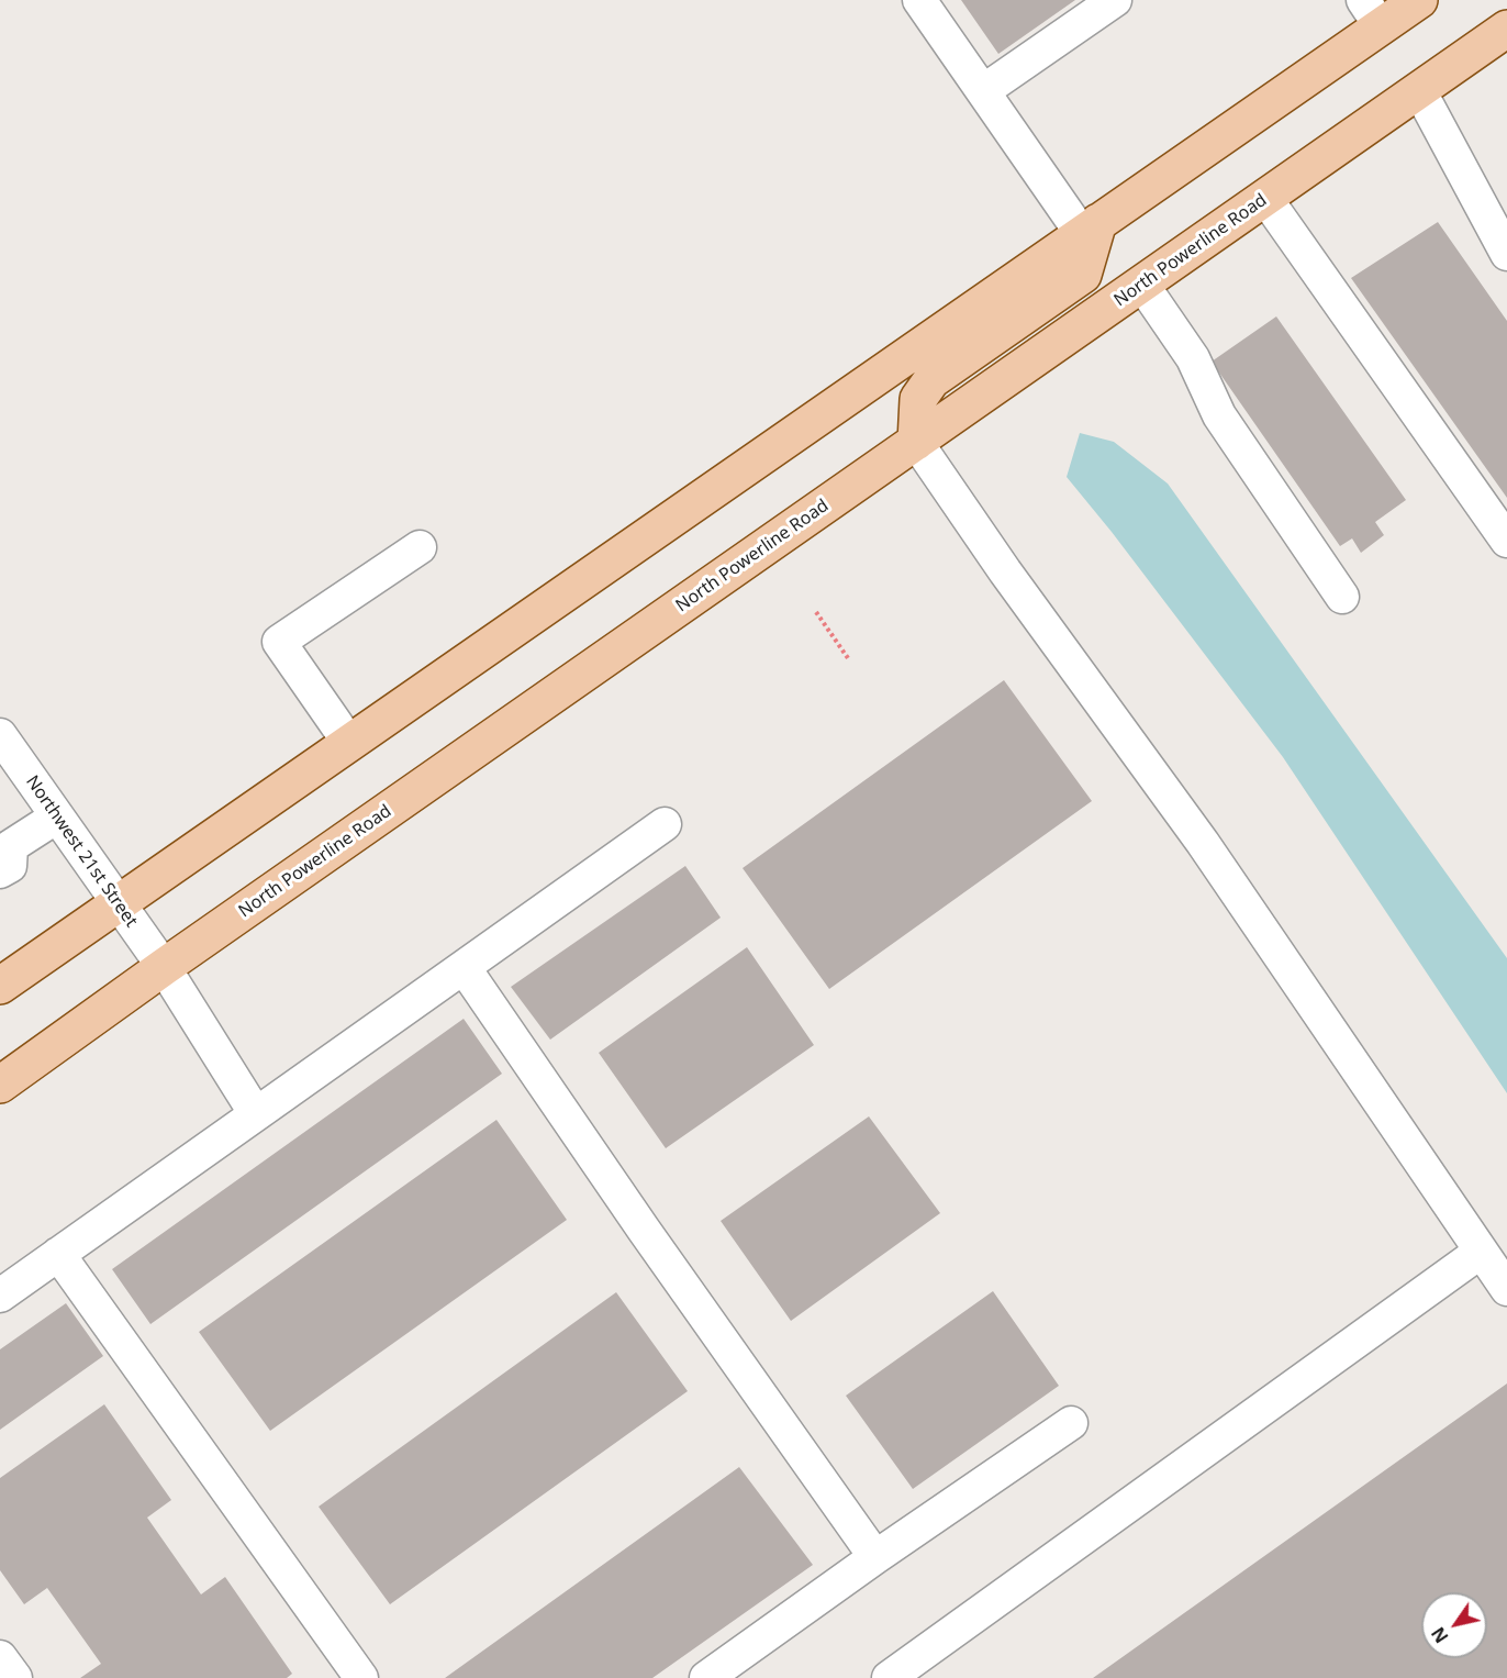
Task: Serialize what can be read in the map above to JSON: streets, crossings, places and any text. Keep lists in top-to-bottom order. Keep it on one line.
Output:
{"streets":{"main road":["North Powerline Road"],"street":["Northwest 21st Street"]},"crossings":[["North Powerline Road","Northwest 21st Street"]],"north":"bottom left"}
